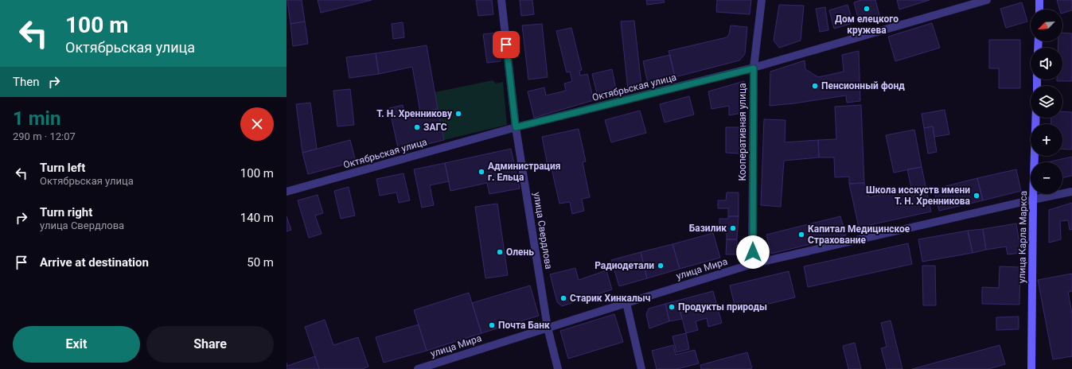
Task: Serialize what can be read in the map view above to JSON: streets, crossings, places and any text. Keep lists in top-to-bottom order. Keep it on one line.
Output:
{"streets":{"main road":["улица Карла Маркса"],"street":["Октябрьская улица","Кооперативная улица","улица Свердлова","улица Мира"]},"crossings":[["Октябрьская улица","Кооперативная улица"],["Октябрьская улица","улица Свердлова"],["Кооперативная улица","улица Мира"],["улица Свердлова","улица Мира"],["улица Карла Маркса","улица Мира"]],"places":["Дом елецкого кружева","Пенсионный фонд","Т. Н. Хренникову","ЗАГС","Администрация г. Ельца","Школа исскуств имени Т. Н. Хренникова","Базилик","Капитал Медицинское Страхование","Олень","Радиодетали","Старик Хинкалыч","Продукты природы","Почта Банк"],"north":"bottom left","page":{"turn":["100 m","Октябрьская улица"],"map_buttons":["+","−"],"then":"Then","heading":["1 min","290 m · 12:07"],"list":[{"name":"Turn left","note":"Октябрьская улица","value":"100 m"},{"name":"Turn right","note":"улица Свердлова","value":"140 m"},{"name":"Arrive at destination","value":"50 m"}],"buttons":["Exit","Share"]}}
